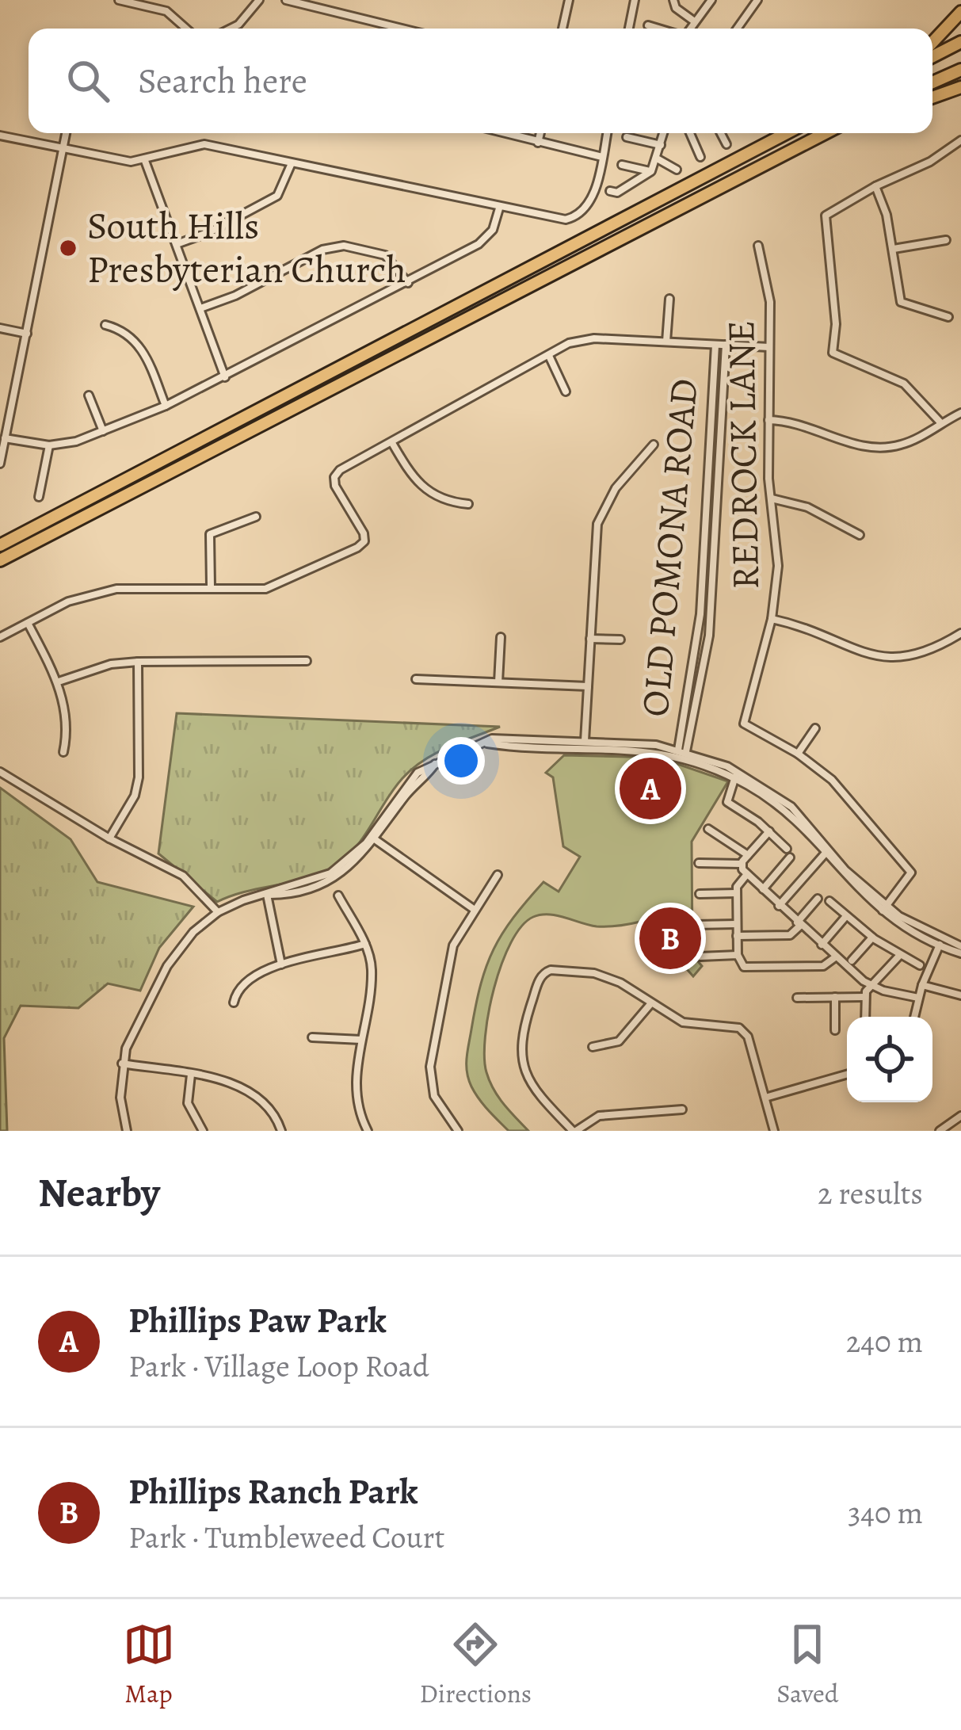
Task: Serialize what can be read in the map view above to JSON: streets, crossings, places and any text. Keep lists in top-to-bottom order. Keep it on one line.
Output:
{"streets":{"street":["REDROCK LANE","OLD POMONA ROAD"]},"places":["South Hills Presbyterian Church"],"page":{"search":"Search here","pins":["A","B"],"heading":["Nearby","2 results"],"list":[{"mark":"A","name":"Phillips Paw Park","note":"Park · Village Loop Road","value":"240 m"},{"mark":"B","name":"Phillips Ranch Park","note":"Park · Tumbleweed Court","value":"340 m"}],"nav":["Map","Directions","Saved"]}}
